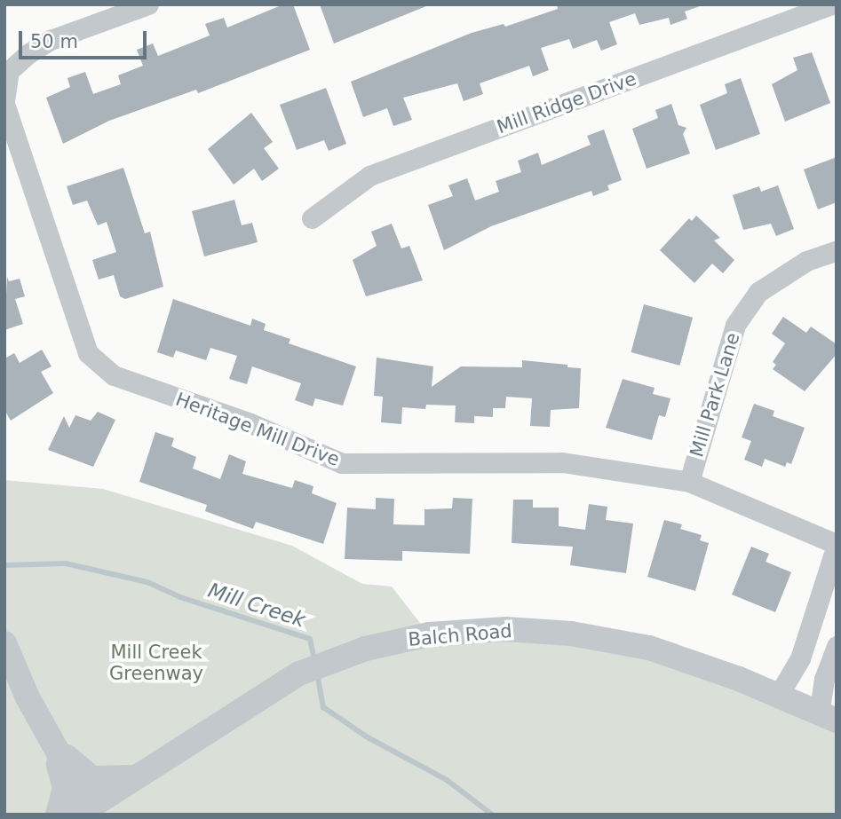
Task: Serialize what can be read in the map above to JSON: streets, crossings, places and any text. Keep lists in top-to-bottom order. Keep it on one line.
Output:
{"streets":{"street":["Mill Ridge Drive","Mill Park Lane","Heritage Mill Drive","Balch Road"]},"crossings":[["Mill Park Lane","Heritage Mill Drive"]],"water":["Mill Creek"],"parks":["Mill Creek Greenway"],"scale_bar":"50 m"}
